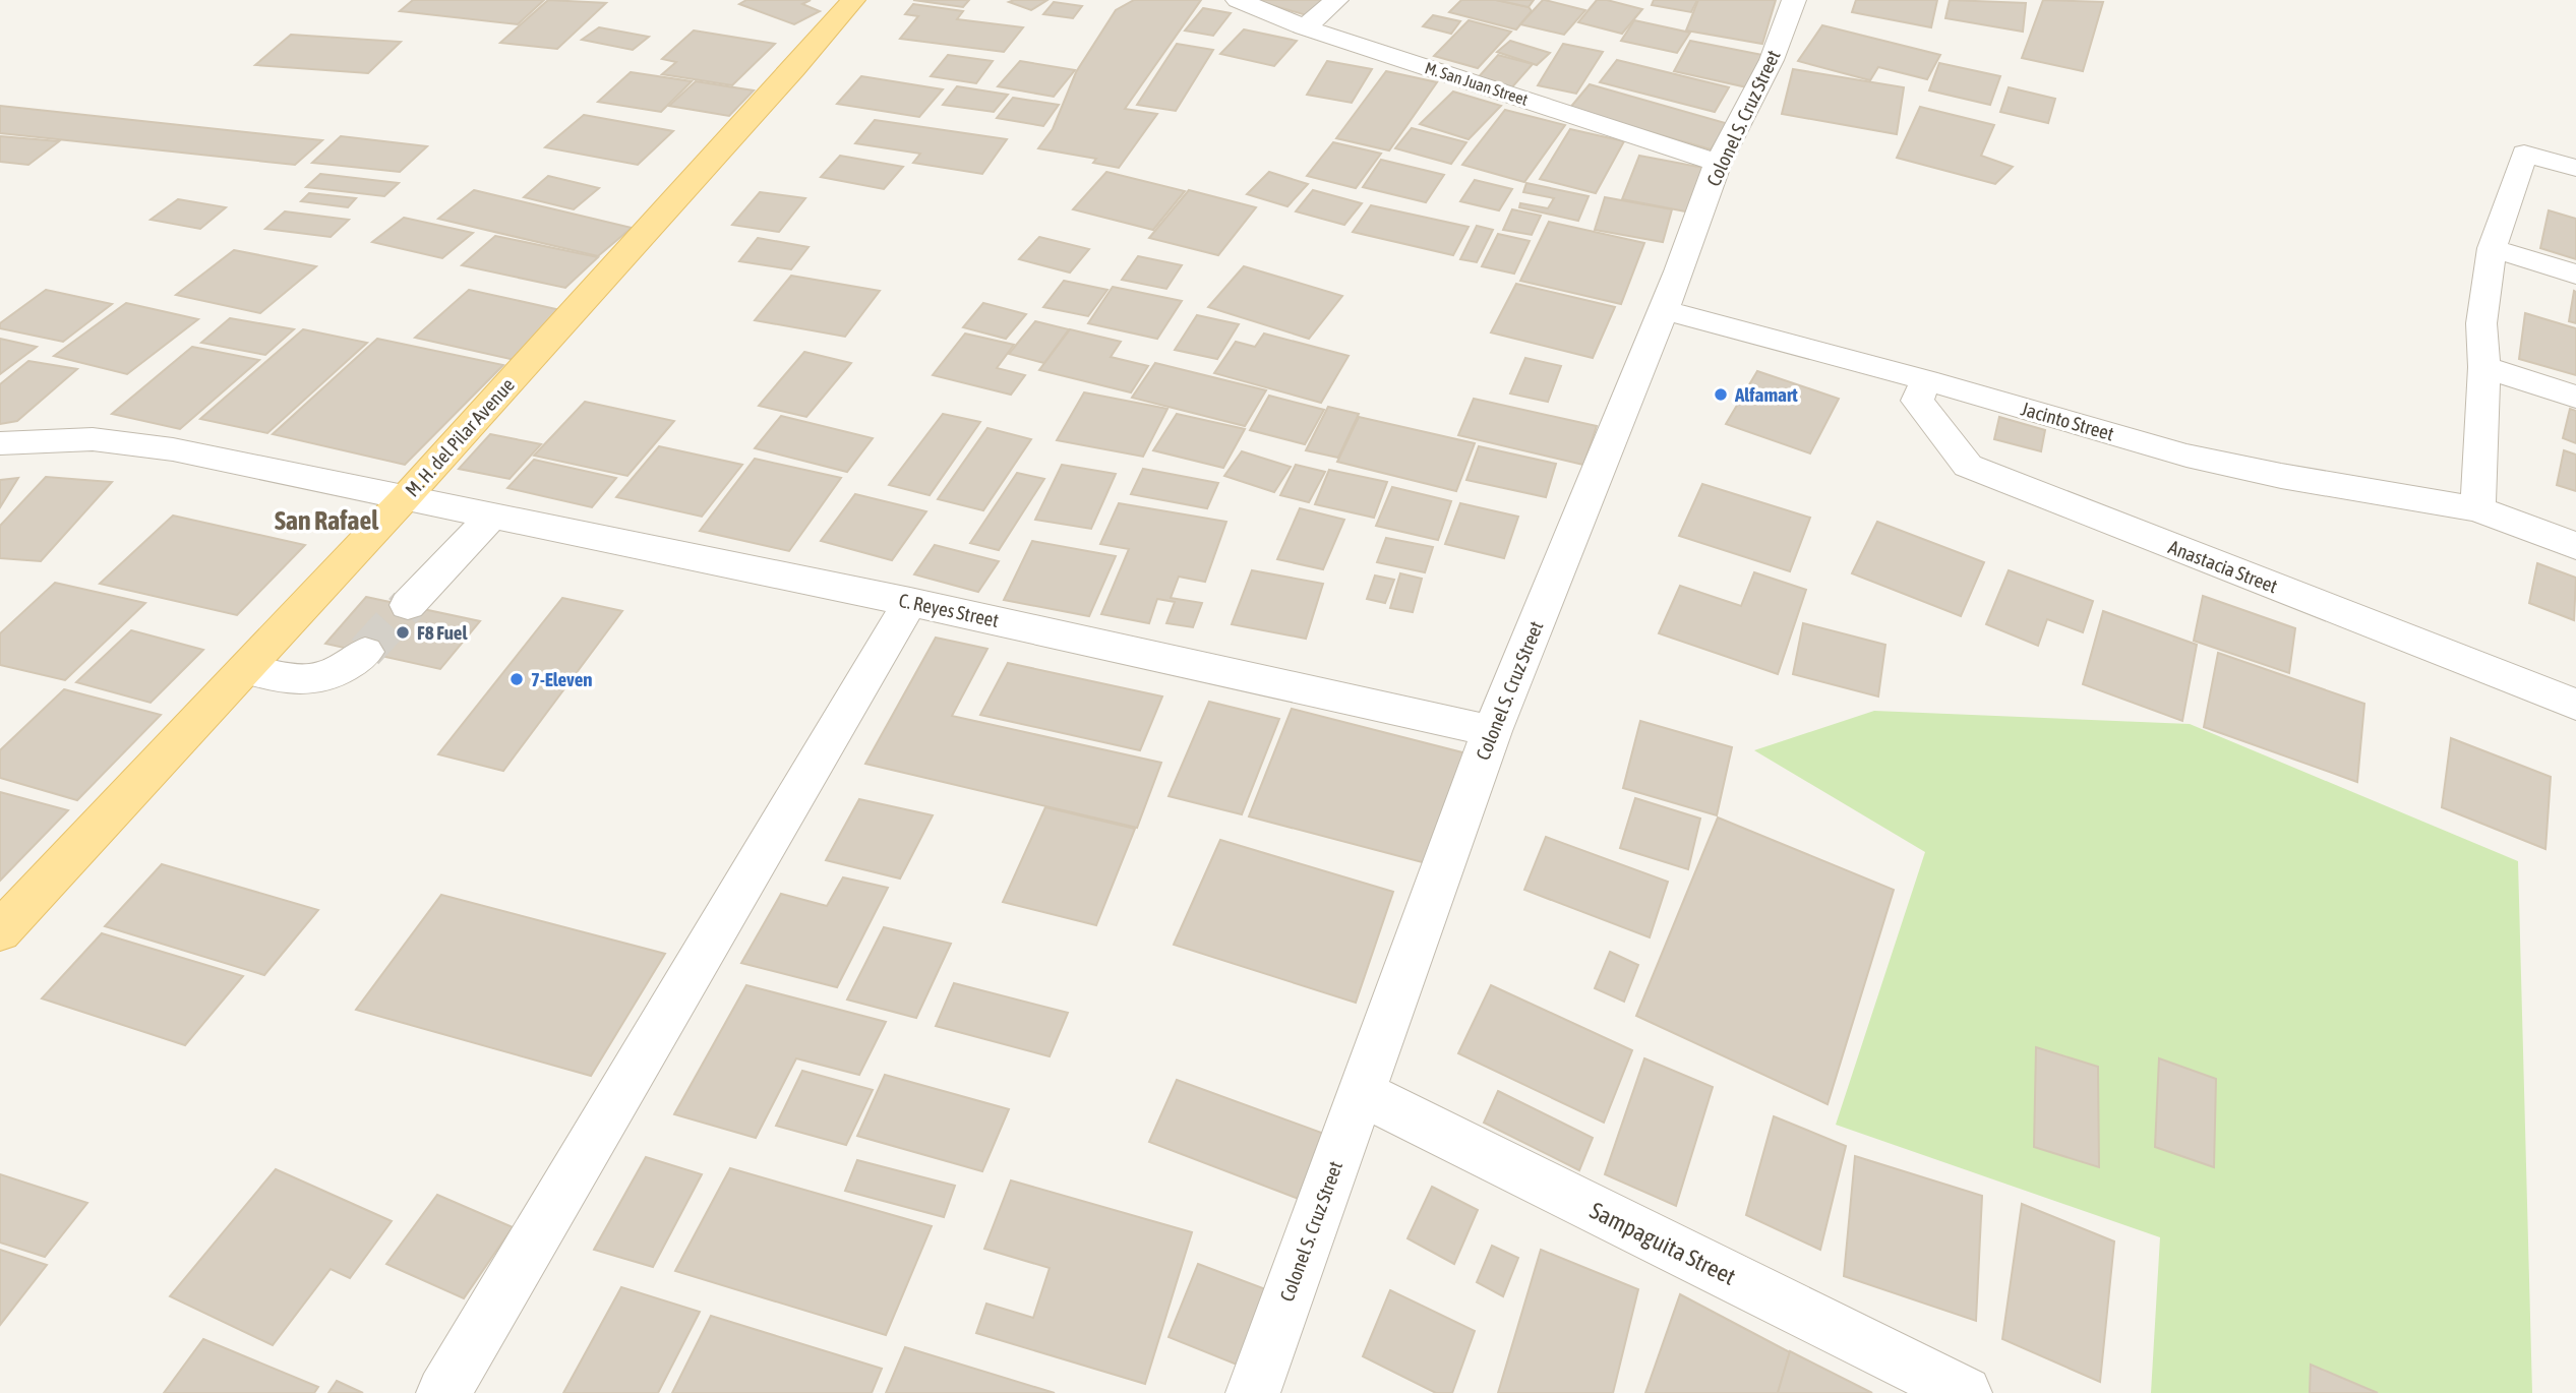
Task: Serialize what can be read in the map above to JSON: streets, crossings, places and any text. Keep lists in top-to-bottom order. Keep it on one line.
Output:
{"streets":{"main road":["M. H. del Pilar Avenue"],"street":["M. San Juan Street","Colonel S. Cruz Street","Jacinto Street","Anastacia Street","C. Reyes Street","Sampaguita Street"]},"crossings":[["M. San Juan Street","Colonel S. Cruz Street"],["Colonel S. Cruz Street","Jacinto Street"],["Colonel S. Cruz Street","C. Reyes Street"],["Colonel S. Cruz Street","Sampaguita Street"],["Jacinto Street","Anastacia Street"],["M. H. del Pilar Avenue","C. Reyes Street"]],"districts":["San Rafael"],"places":["Alfamart","F8 Fuel","7-Eleven"]}
